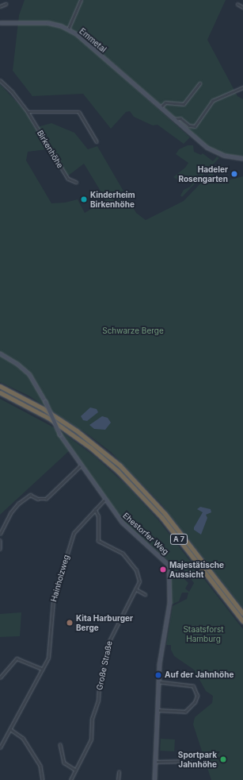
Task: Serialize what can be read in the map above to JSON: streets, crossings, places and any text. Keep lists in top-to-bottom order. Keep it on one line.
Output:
{"streets":{"highway":["A 7"],"main road":["Emmetal","Ehestorfer Weg"],"street":["Birkenhöhe","Hainholzweg","Große Straße"]},"crossings":[["Ehestorfer Weg","Hainholzweg"],["Hainholzweg","Große Straße"]],"parks":["Schwarze Berge","Staatsforst Hamburg"],"places":["Hadeler Rosengarten","Kinderheim Birkenhöhe","Majestätische Aussicht","Kita Harburger Berge","Auf der Jahnhöhe","Sportpark Jahnhöhe"]}
